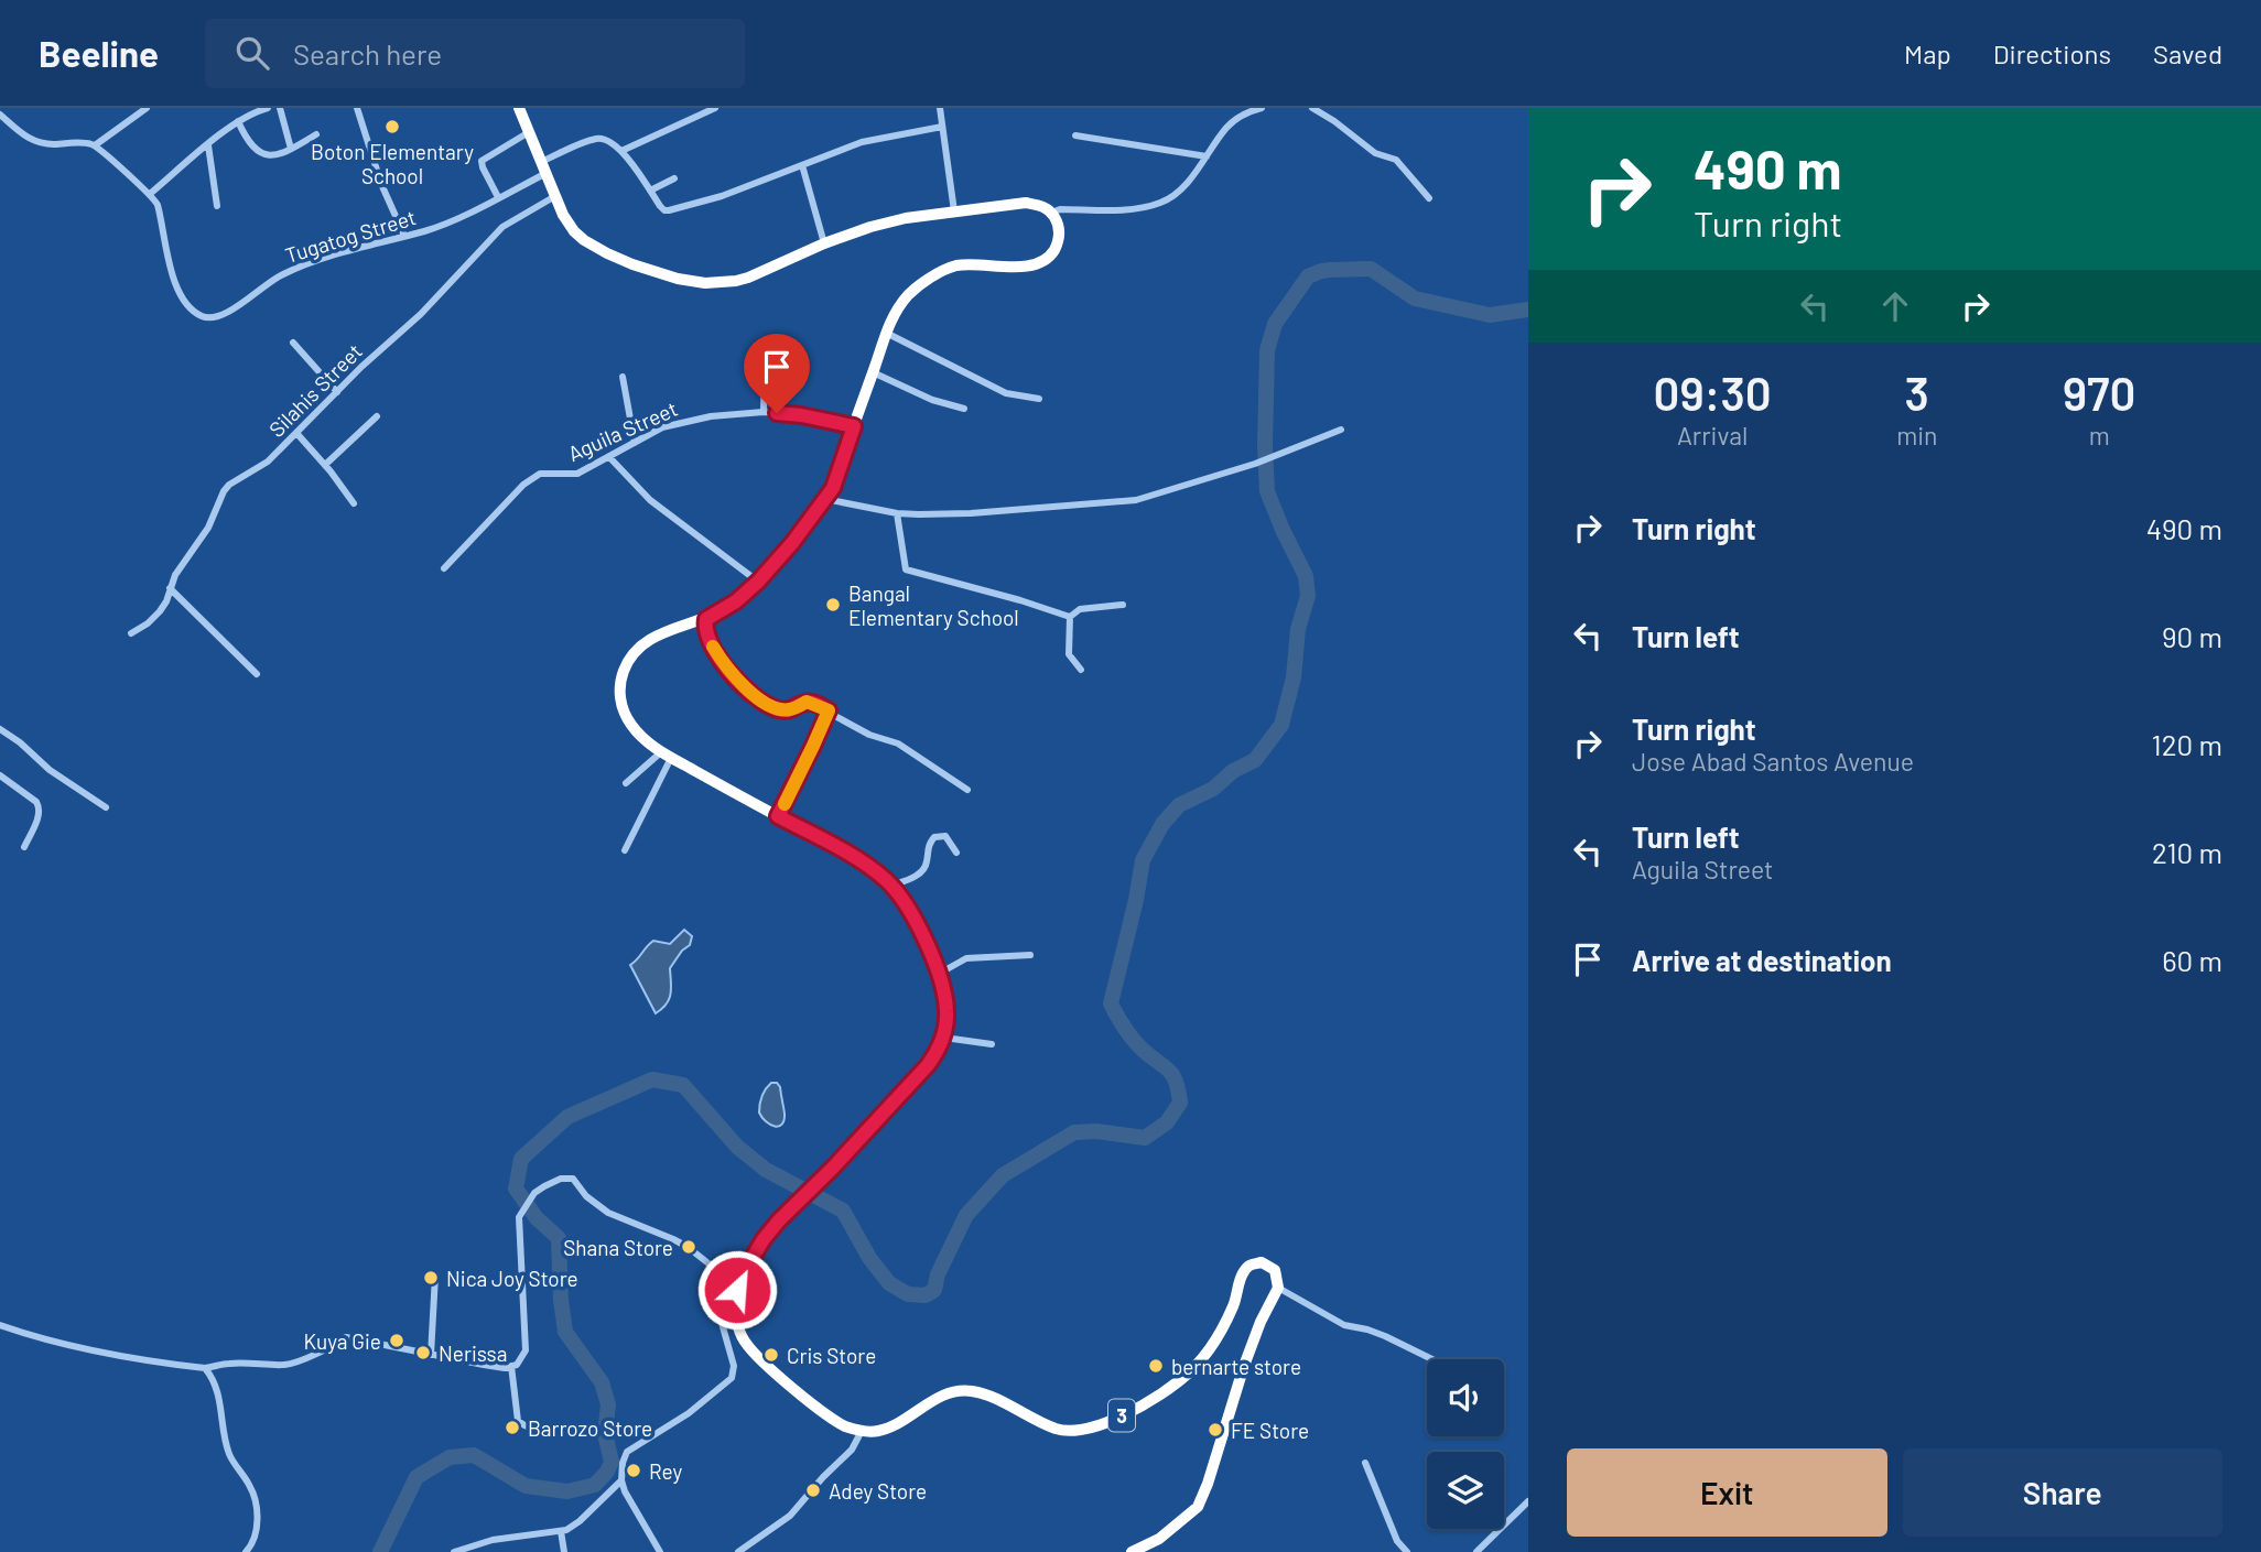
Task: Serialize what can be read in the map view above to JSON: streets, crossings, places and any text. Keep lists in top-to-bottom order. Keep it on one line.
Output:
{"streets":{"highway":["3"],"street":["Tugatog Street","Silahis Street","Aguila Street"]},"places":["Boton Elementary School","Bangal Elementary School","Shana Store","Nica Joy Store","Kuya Gie","Nerissa","Cris Store","bernarte store","Barrozo Store","FE Store","Rey","Adey Store"],"page":{"header":"Beeline","search":"Search here","nav":["Map","Directions","Saved"],"turn":["490 m","Turn right"],"eta":["09:30","Arrival","3","min","970","m"],"list":[{"name":"Turn right","value":"490 m"},{"name":"Turn left","value":"90 m"},{"name":"Turn right","note":"Jose Abad Santos Avenue","value":"120 m"},{"name":"Turn left","note":"Aguila Street","value":"210 m"},{"name":"Arrive at destination","value":"60 m"}],"buttons":["Exit","Share"]}}
